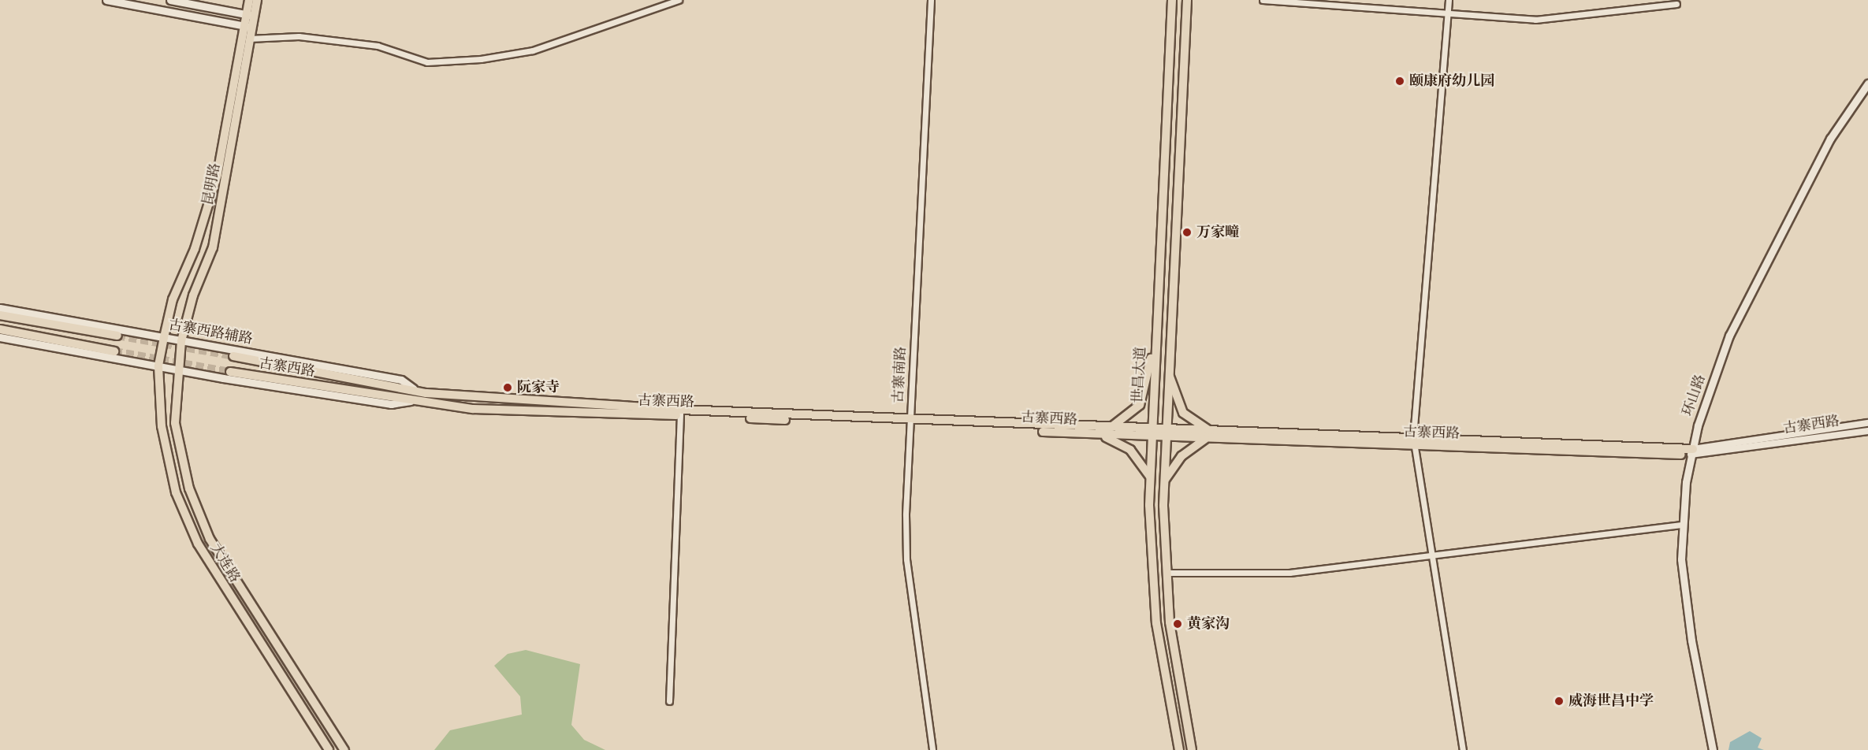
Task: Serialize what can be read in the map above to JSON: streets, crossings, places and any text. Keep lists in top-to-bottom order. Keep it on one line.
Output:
{"streets":{"main road":["昆明路","古寨西路辅路","古寨西路","世昌大道","环山路","大连路"],"street":["古寨南路"]},"crossings":[["昆明路","古寨西路辅路"],["昆明路","大连路"],["古寨西路辅路","古寨西路"],["古寨西路","古寨南路"],["古寨西路","世昌大道"],["古寨西路","环山路"]],"places":["颐康府幼儿园","万家疃","阮家寺","黄家沟","威海世昌中学"]}
